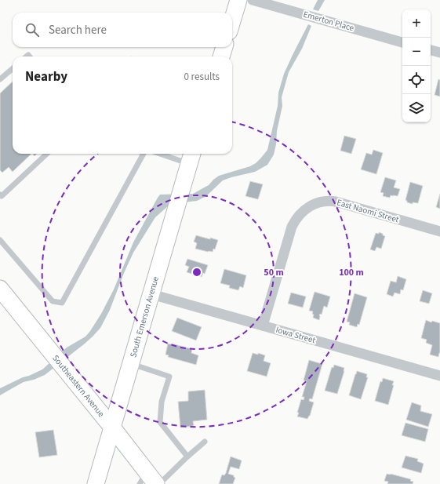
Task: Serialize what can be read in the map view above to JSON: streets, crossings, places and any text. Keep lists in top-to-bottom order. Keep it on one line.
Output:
{"streets":{"main road":["South Emerson Avenue","Southeastern Avenue"],"street":["Emerton Place","East Naomi Street","Iowa Street"]},"crossings":[["East Naomi Street","Iowa Street"],["South Emerson Avenue","Iowa Street"],["South Emerson Avenue","Southeastern Avenue"]],"page":{"map_buttons":["+","−"],"search":"Search here","heading":["Nearby","0 results"]},"rings":["50 m","100 m"]}
